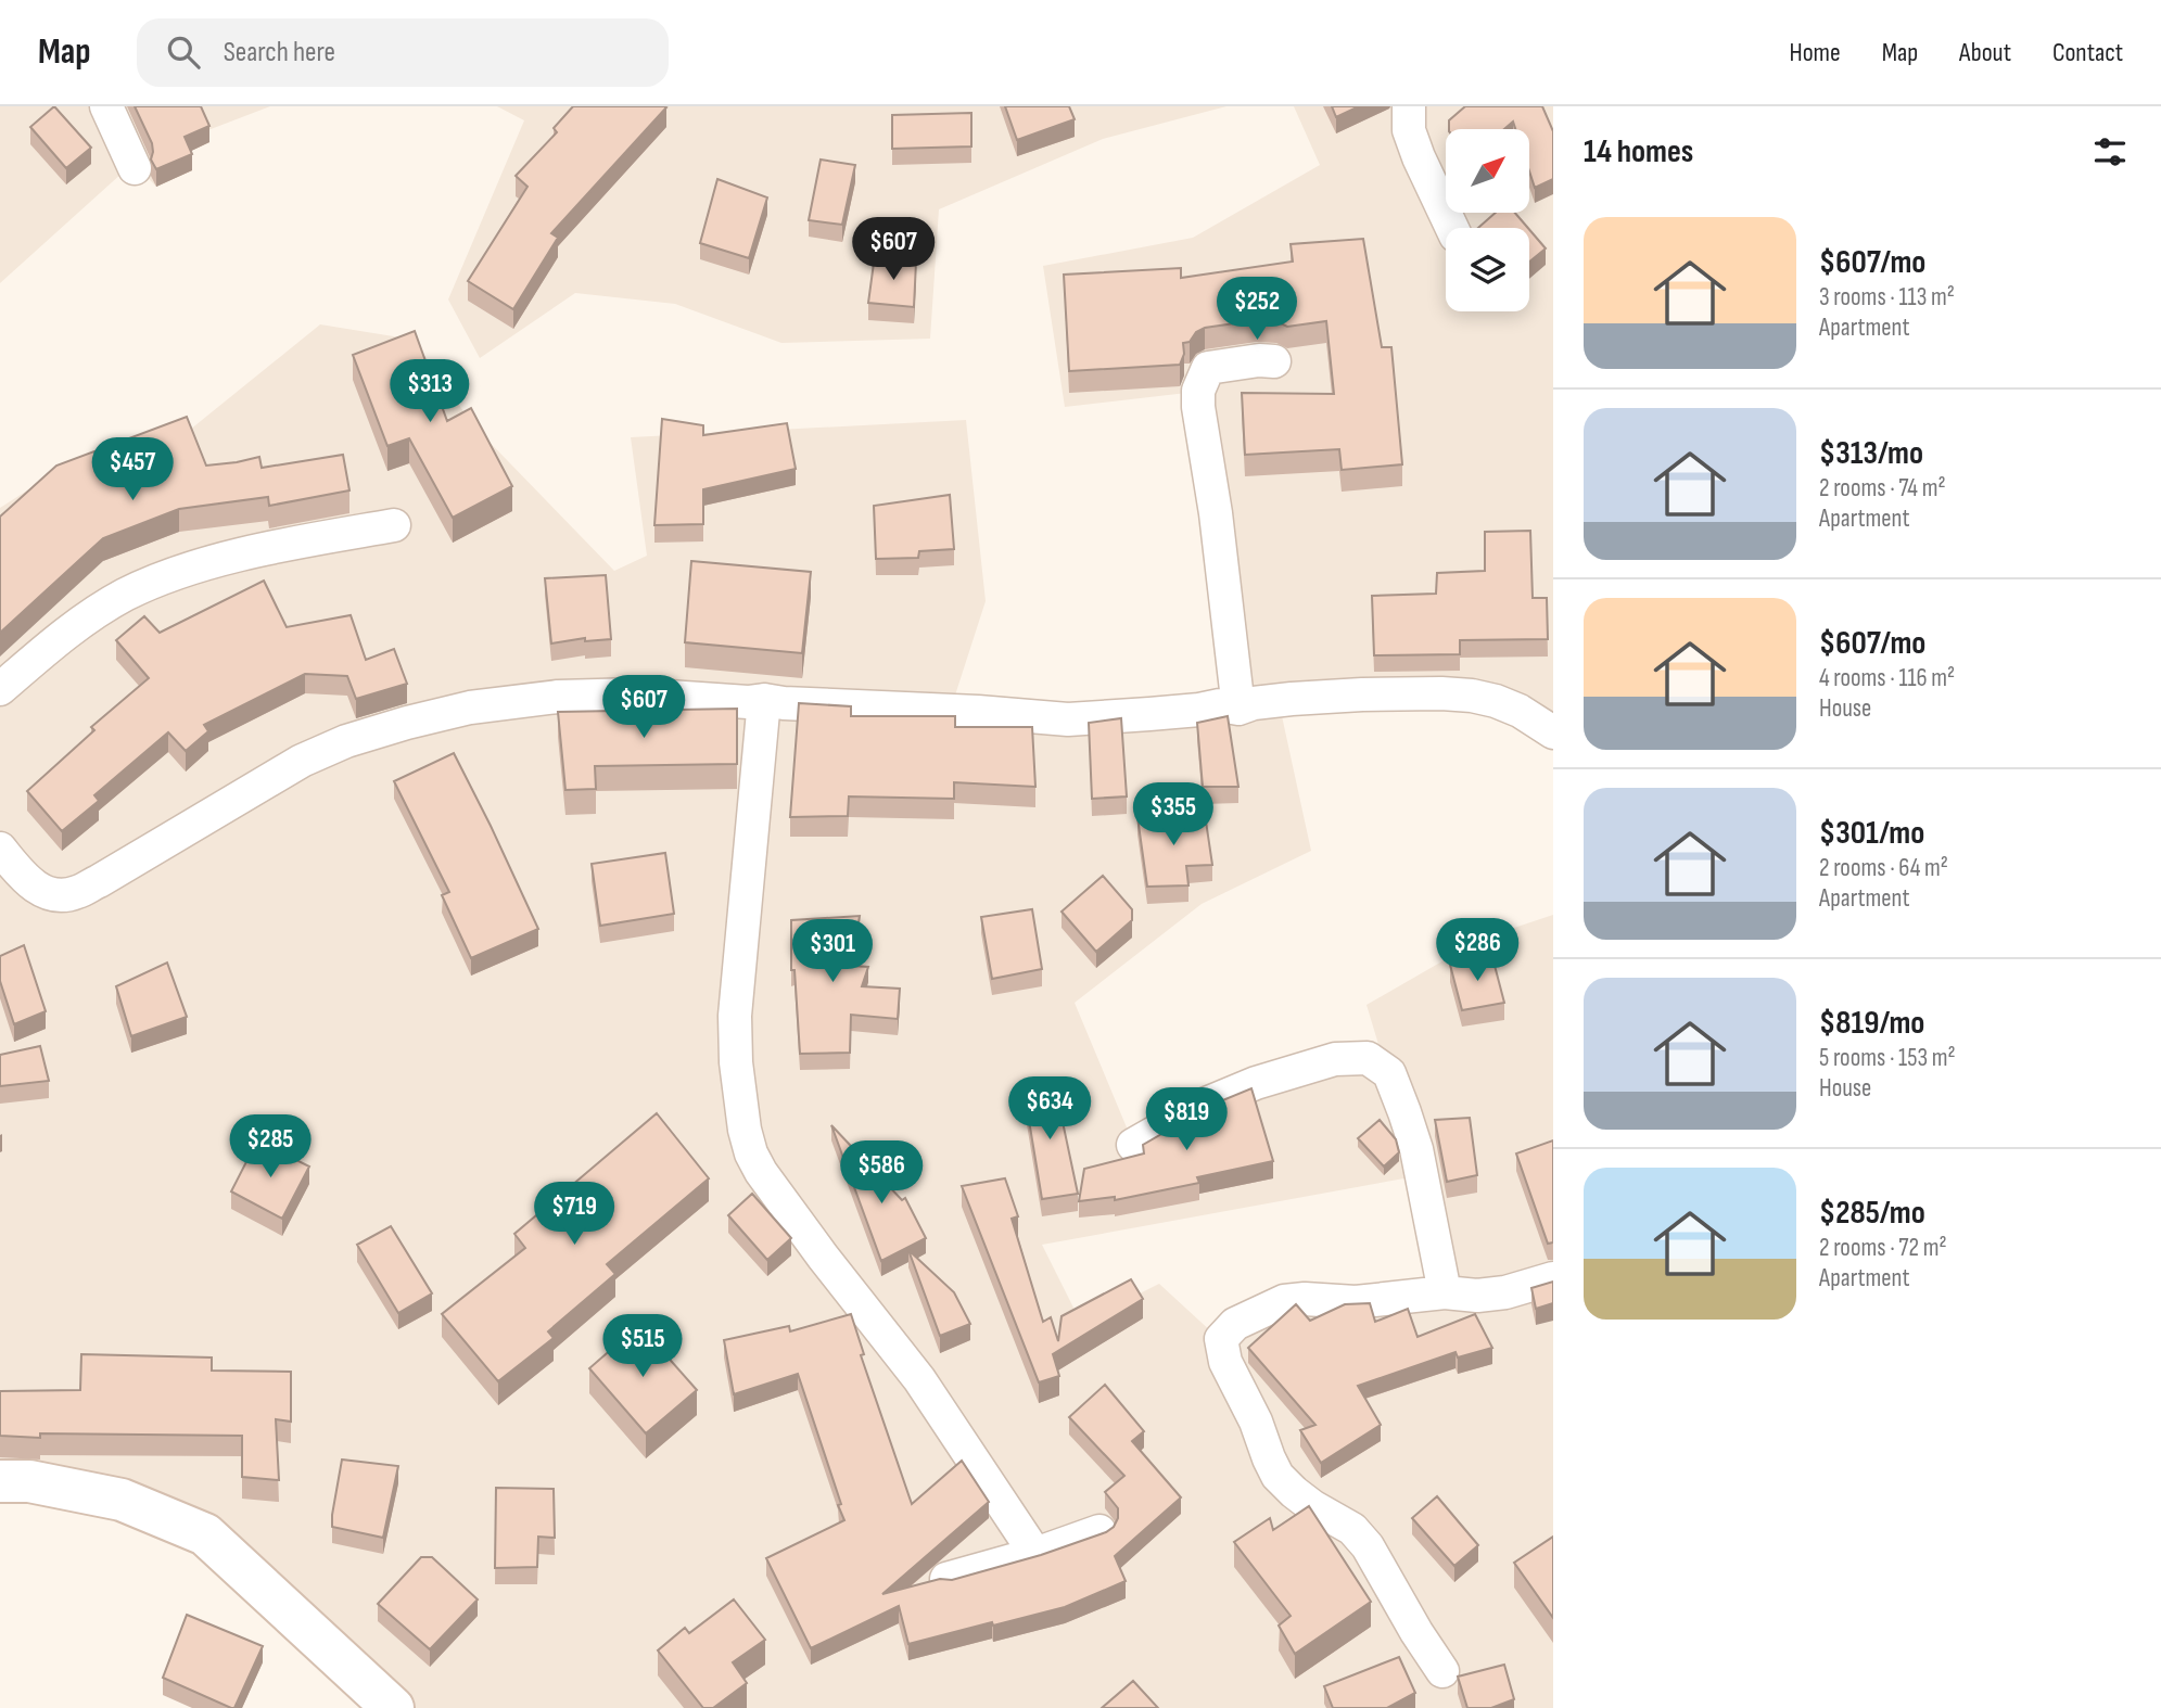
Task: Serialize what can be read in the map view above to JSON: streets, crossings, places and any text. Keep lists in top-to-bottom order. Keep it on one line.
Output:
{"north":"top right","page":{"header":"Map","search":"Search here","nav":["Home","Map","About","Contact"],"heading":"14 homes","list":[{"name":"$607/mo","note":"3 rooms · 113 m² · Apartment"},{"name":"$313/mo","note":"2 rooms · 74 m² · Apartment"},{"name":"$607/mo","note":"4 rooms · 116 m² · House"},{"name":"$301/mo","note":"2 rooms · 64 m² · Apartment"},{"name":"$819/mo","note":"5 rooms · 153 m² · House"},{"name":"$285/mo","note":"2 rooms · 72 m² · Apartment"}],"price":["$607","$252","$313","$457","$607","$355","$286","$301","$634","$819","$285","$586","$719","$515"]}}
